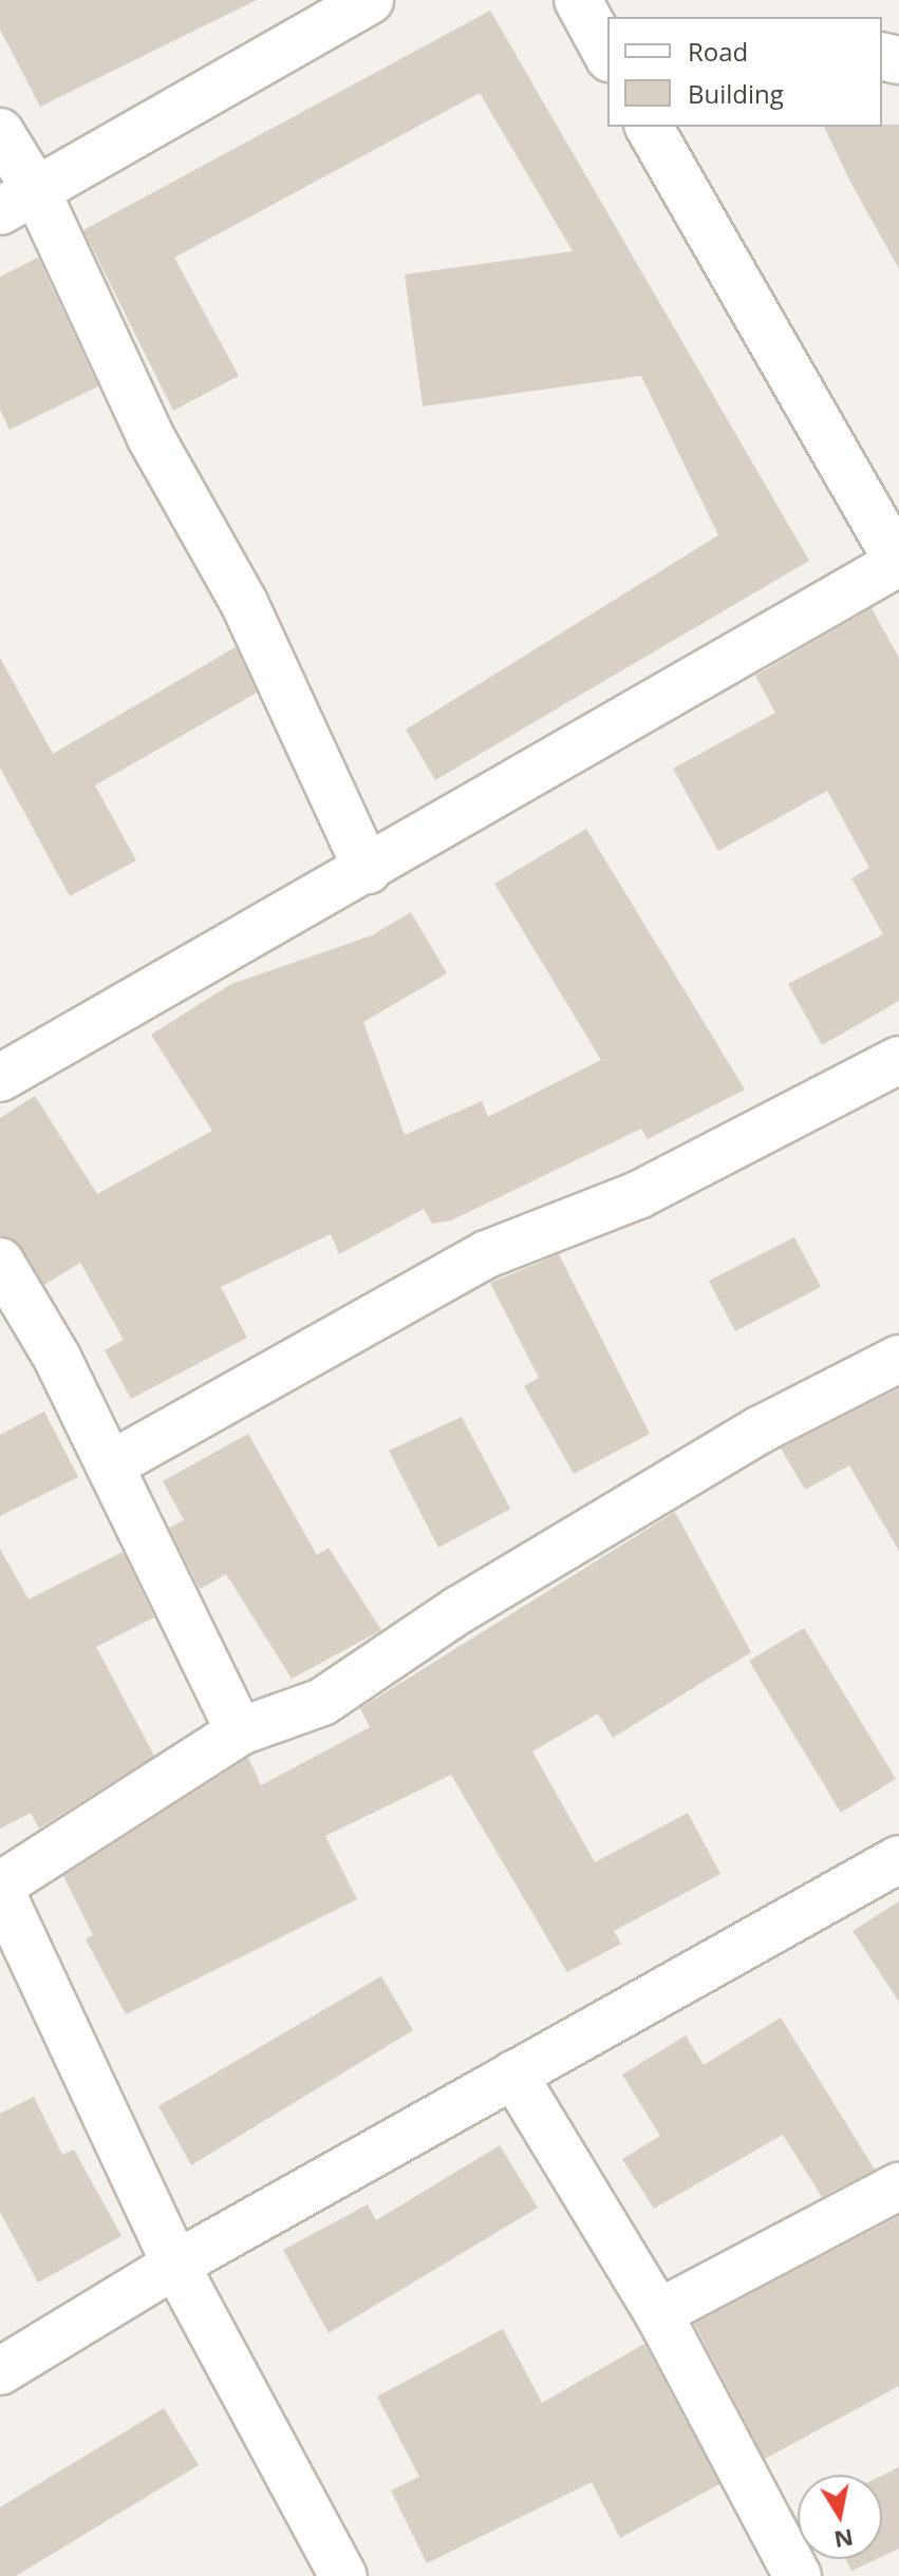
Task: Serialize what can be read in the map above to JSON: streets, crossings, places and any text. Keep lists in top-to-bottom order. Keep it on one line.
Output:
{"legend":["Road","Building"],"north":"bottom"}
